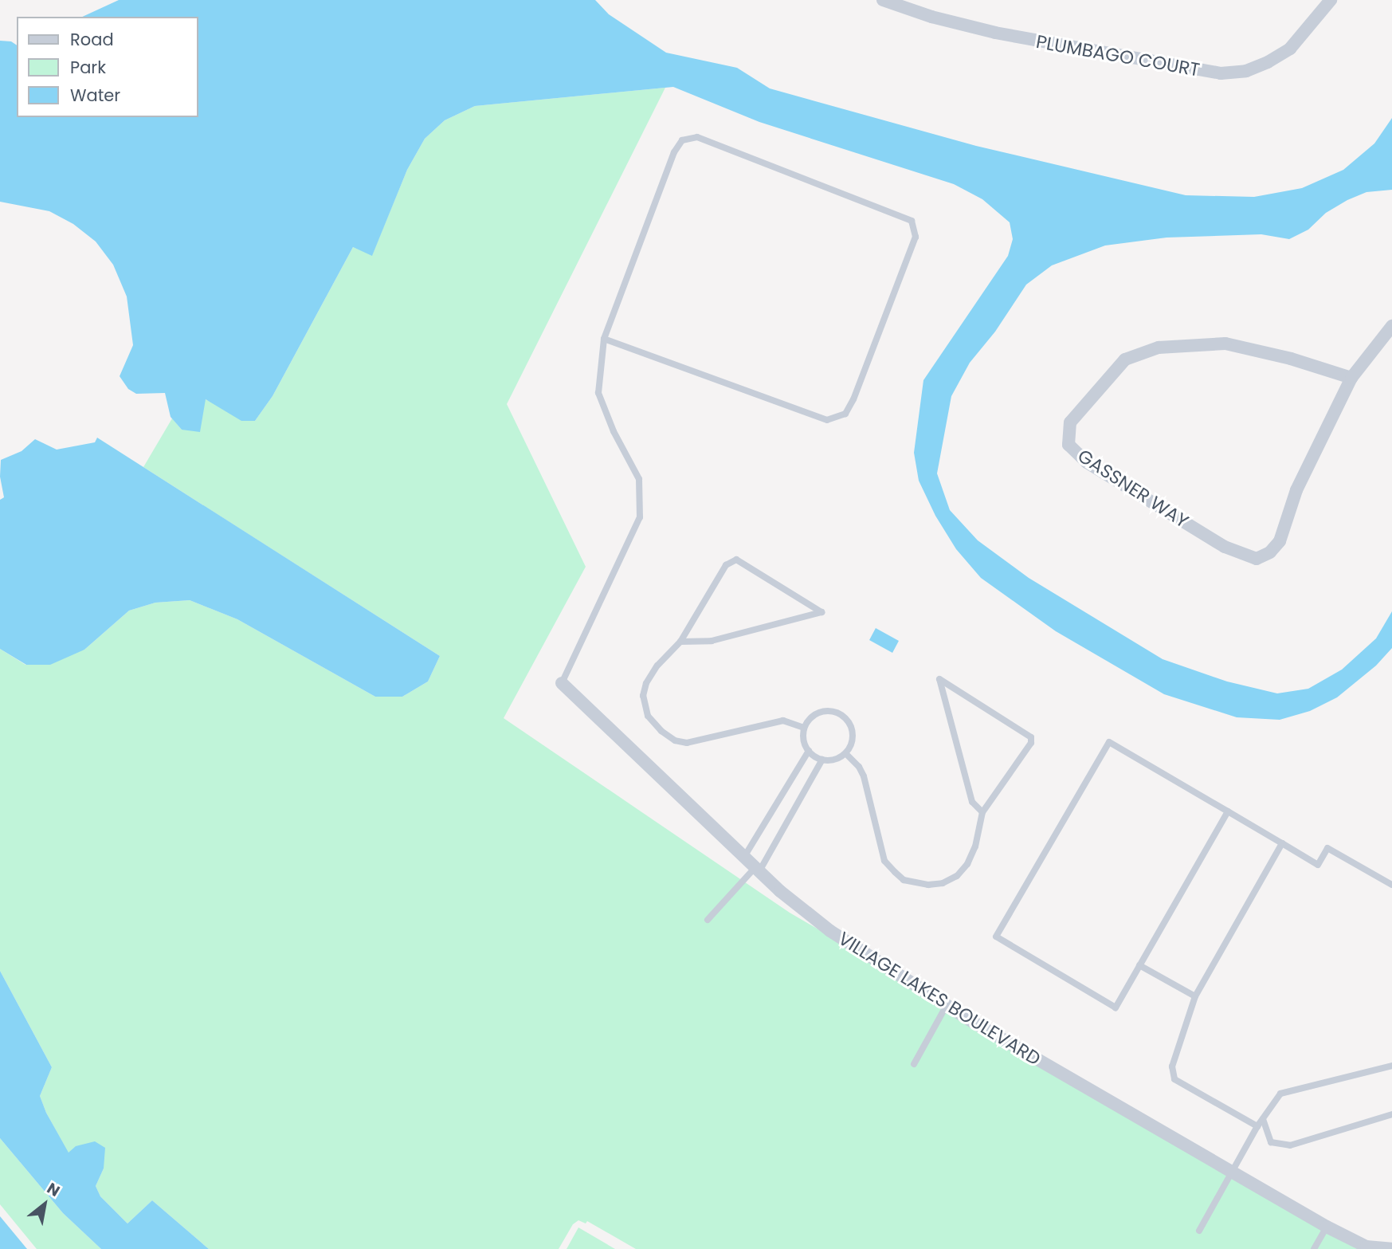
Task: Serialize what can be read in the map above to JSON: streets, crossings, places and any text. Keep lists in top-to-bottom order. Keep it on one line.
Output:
{"streets":{"street":["PLUMBAGO COURT","GASSNER WAY","VILLAGE LAKES BOULEVARD"]},"legend":["Road","Park","Water"],"north":"top right"}
